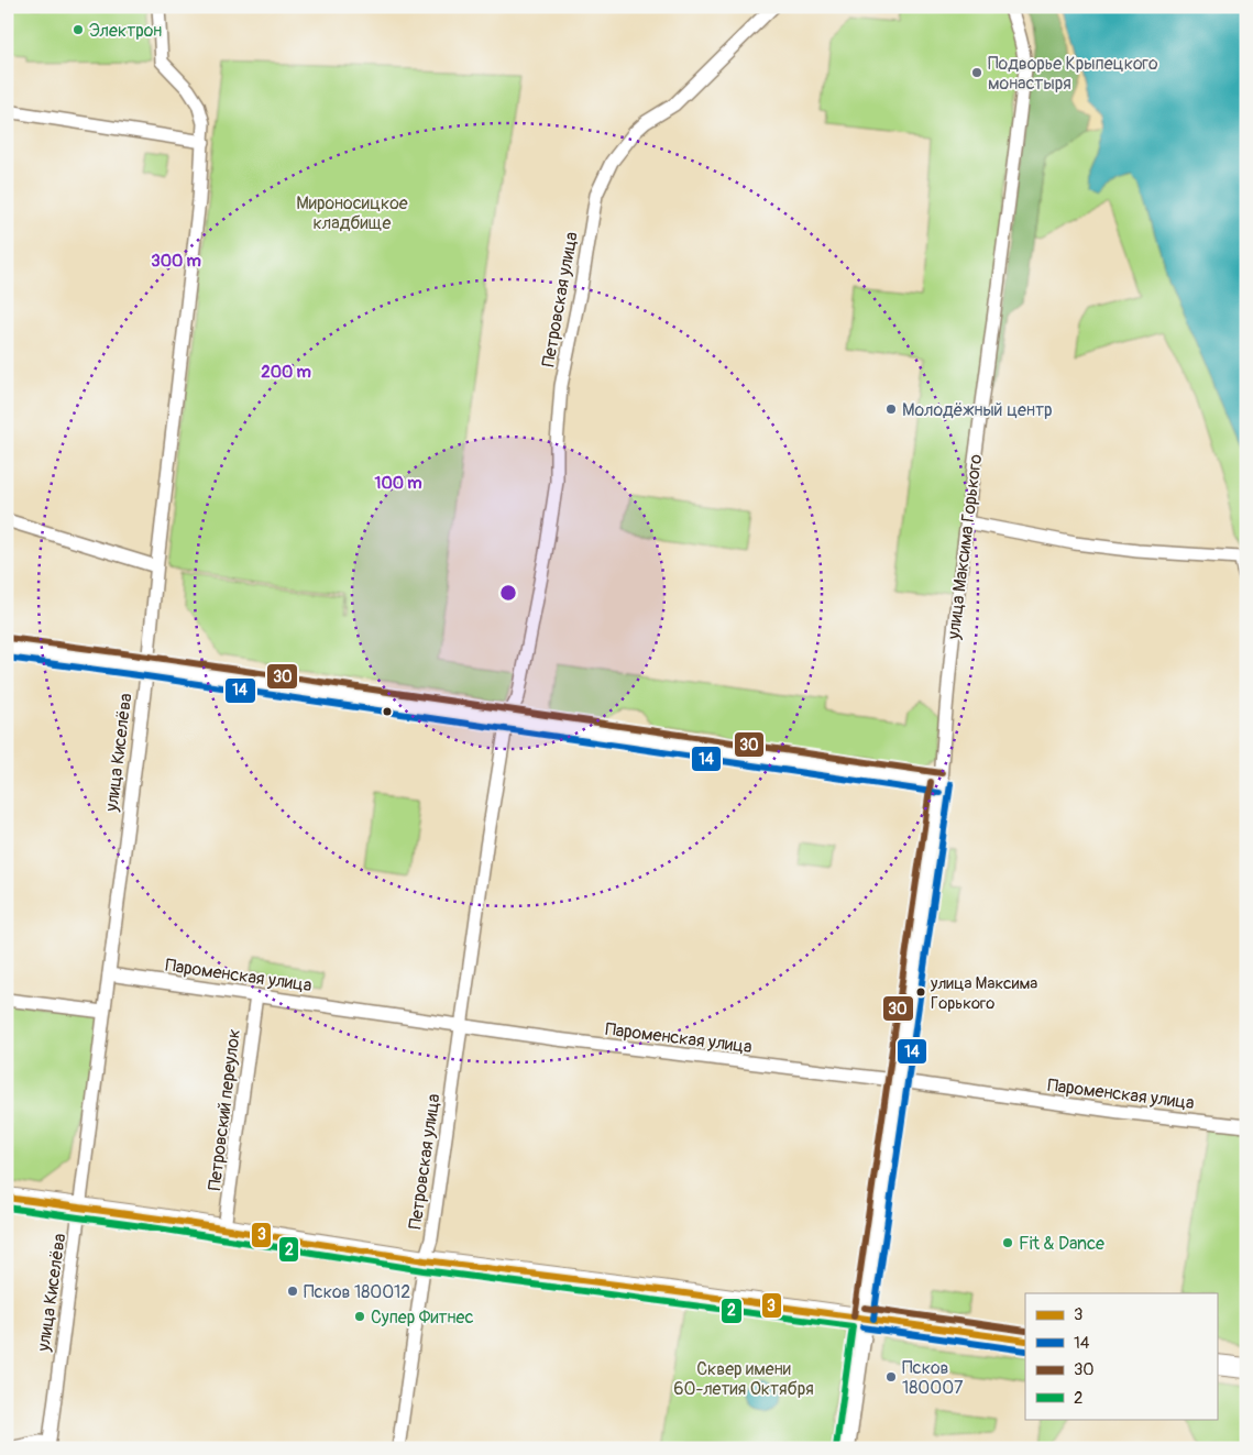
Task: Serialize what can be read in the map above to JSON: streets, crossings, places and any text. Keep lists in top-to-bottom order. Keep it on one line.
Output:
{"streets":{"main road":["улица Максима Горького"],"street":["Петровская улица","улица Киселёва","Пароменская улица","Петровский переулок"]},"crossings":[["Петровская улица","Пароменская улица"],["улица Максима Горького","Пароменская улица"],["улица Киселёва","Пароменская улица"],["Пароменская улица","Петровский переулок"]],"parks":["Мироносицкое кладбище","Сквер имени 60-летия Октября"],"places":["Электрон","Подворье Крыпецкого монастыря","Молодёжный центр","улица Максима Горького","Fit & Dance","Псков 180012","Супер Фитнес","Псков 180007"],"lines":["transit line 30","transit line 14","transit line 3","transit line 2"],"legend":["3","14","30","2"],"rings":["300 m","200 m","100 m"]}
